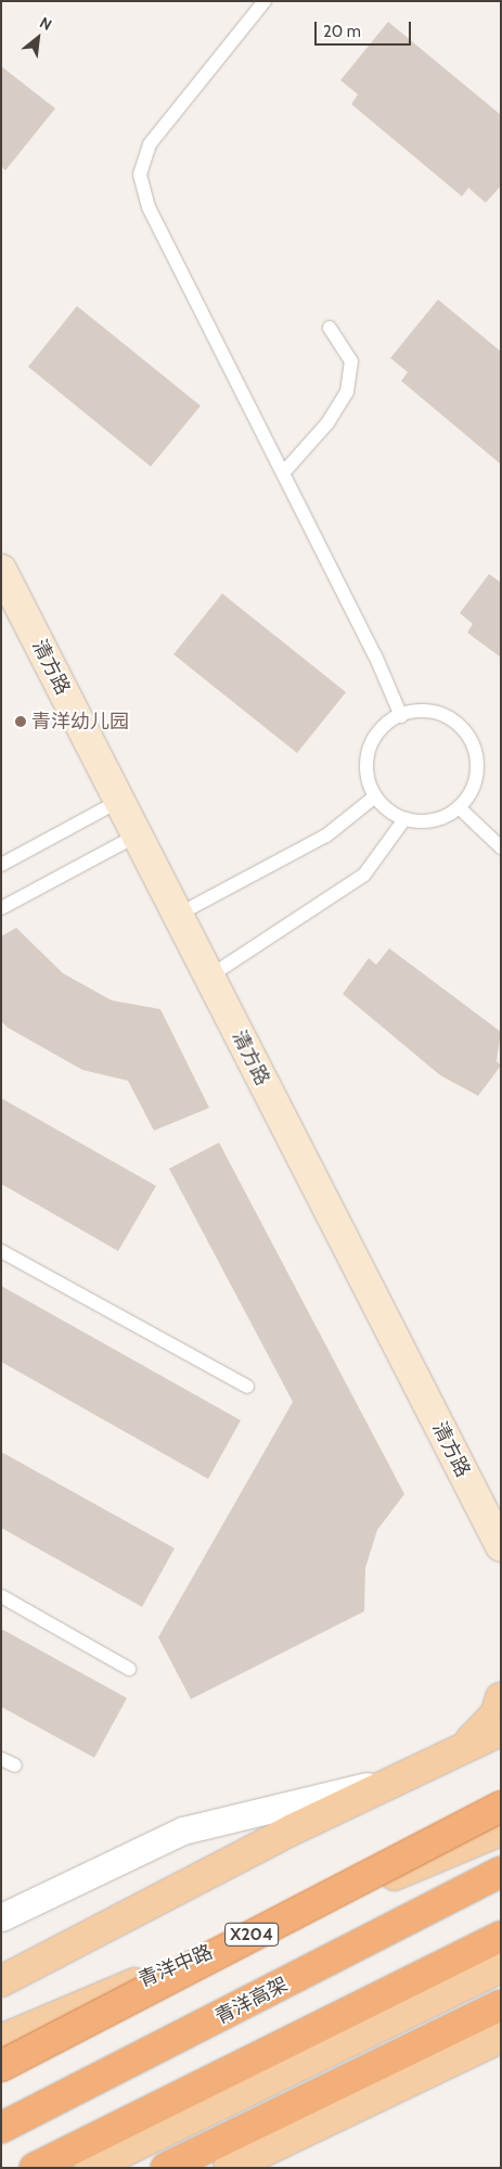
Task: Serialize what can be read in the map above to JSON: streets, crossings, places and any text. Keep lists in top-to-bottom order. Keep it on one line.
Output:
{"streets":{"highway":["青洋高架"],"main road":["X204","青洋中路"],"street":["清方路"]},"places":["青洋幼儿园"],"scale_bar":"20 m","north":"top right"}
